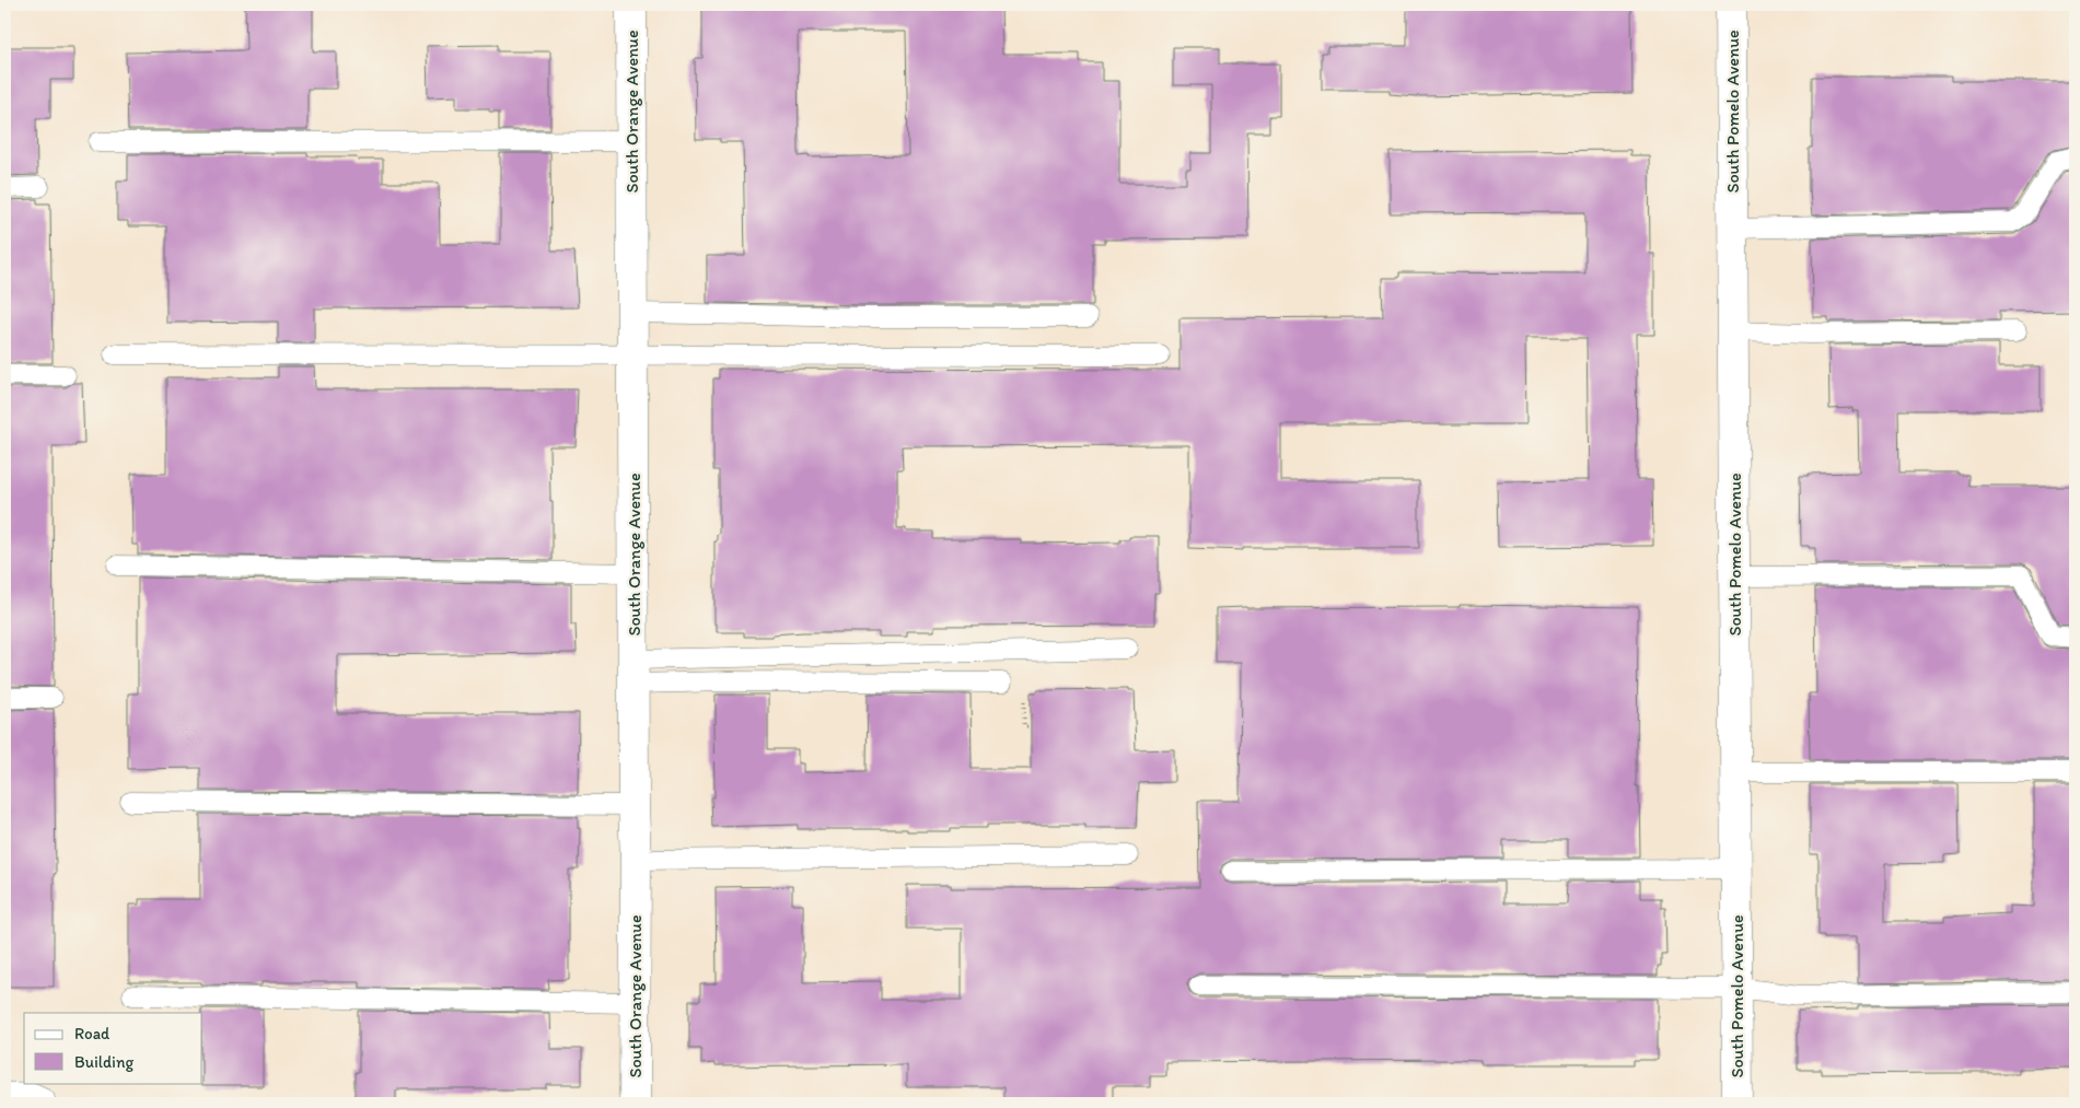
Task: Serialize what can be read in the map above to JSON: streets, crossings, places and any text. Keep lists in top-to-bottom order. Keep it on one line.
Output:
{"streets":{"street":["South Orange Avenue","South Pomelo Avenue"]},"legend":["Road","Building"]}
